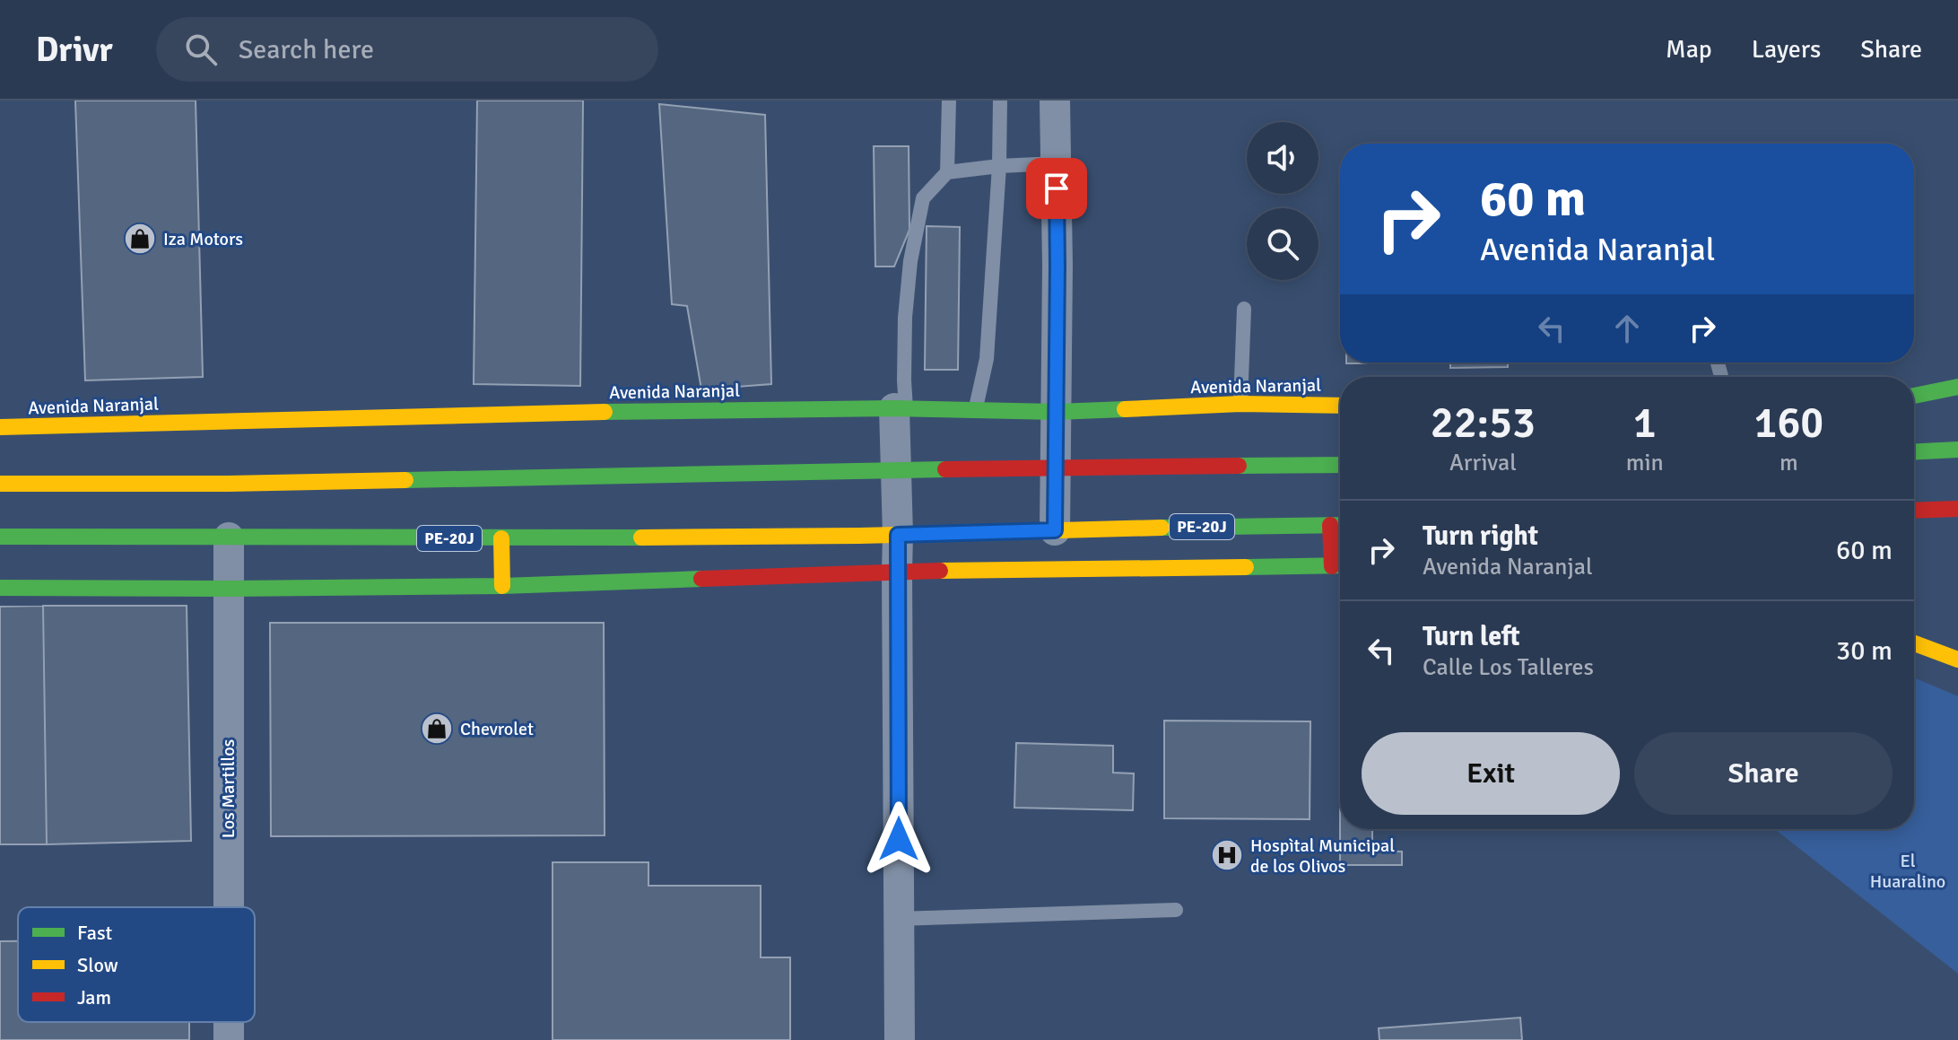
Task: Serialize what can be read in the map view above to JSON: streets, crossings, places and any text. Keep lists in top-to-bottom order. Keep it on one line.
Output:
{"streets":{"main road":["Avenida Naranjal","PE-20J"],"street":["Los Martillos"]},"crossings":[["PE-20J","Los Martillos"]],"parks":["El Huaralino"],"places":{"shop":["Iza Motors","Chevrolet"],"hospital":["Hospìtal Municipal de los Olivos"]},"legend":["Fast","Slow","Jam"],"page":{"header":"Drivr","search":"Search here","nav":["Map","Layers","Share"],"turn":["60 m","Avenida Naranjal"],"eta":["22:53","Arrival","1","min","160","m"],"list":[{"name":"Turn right","note":"Avenida Naranjal","value":"60 m"},{"name":"Turn left","note":"Calle Los Talleres","value":"30 m"}],"buttons":["Exit","Share"]}}
